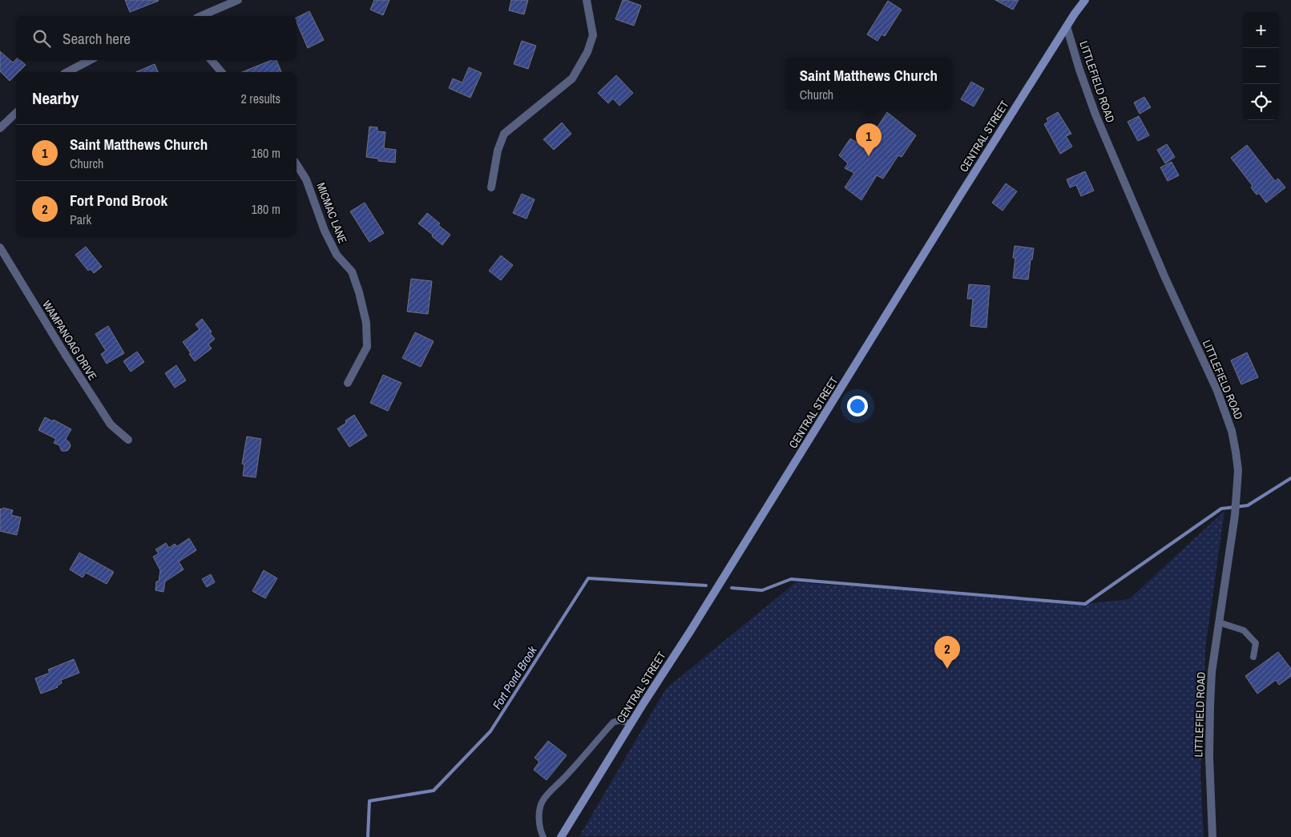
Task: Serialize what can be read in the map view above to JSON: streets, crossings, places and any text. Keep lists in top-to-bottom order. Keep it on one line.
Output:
{"streets":{"street":["LITTLEFIELD ROAD","CENTRAL STREET","MICMAC LANE","WAMPANOAG DRIVE"]},"crossings":[["LITTLEFIELD ROAD","CENTRAL STREET"]],"water":["Fort Pond Brook"],"page":{"map_buttons":["+","−"],"search":"Search here","popup":["Saint Matthews Church","Church"],"heading":["Nearby","2 results"],"pins":["1","2"],"list":[{"mark":"1","name":"Saint Matthews Church","note":"Church","value":"160 m"},{"mark":"2","name":"Fort Pond Brook","note":"Park","value":"180 m"}]}}
